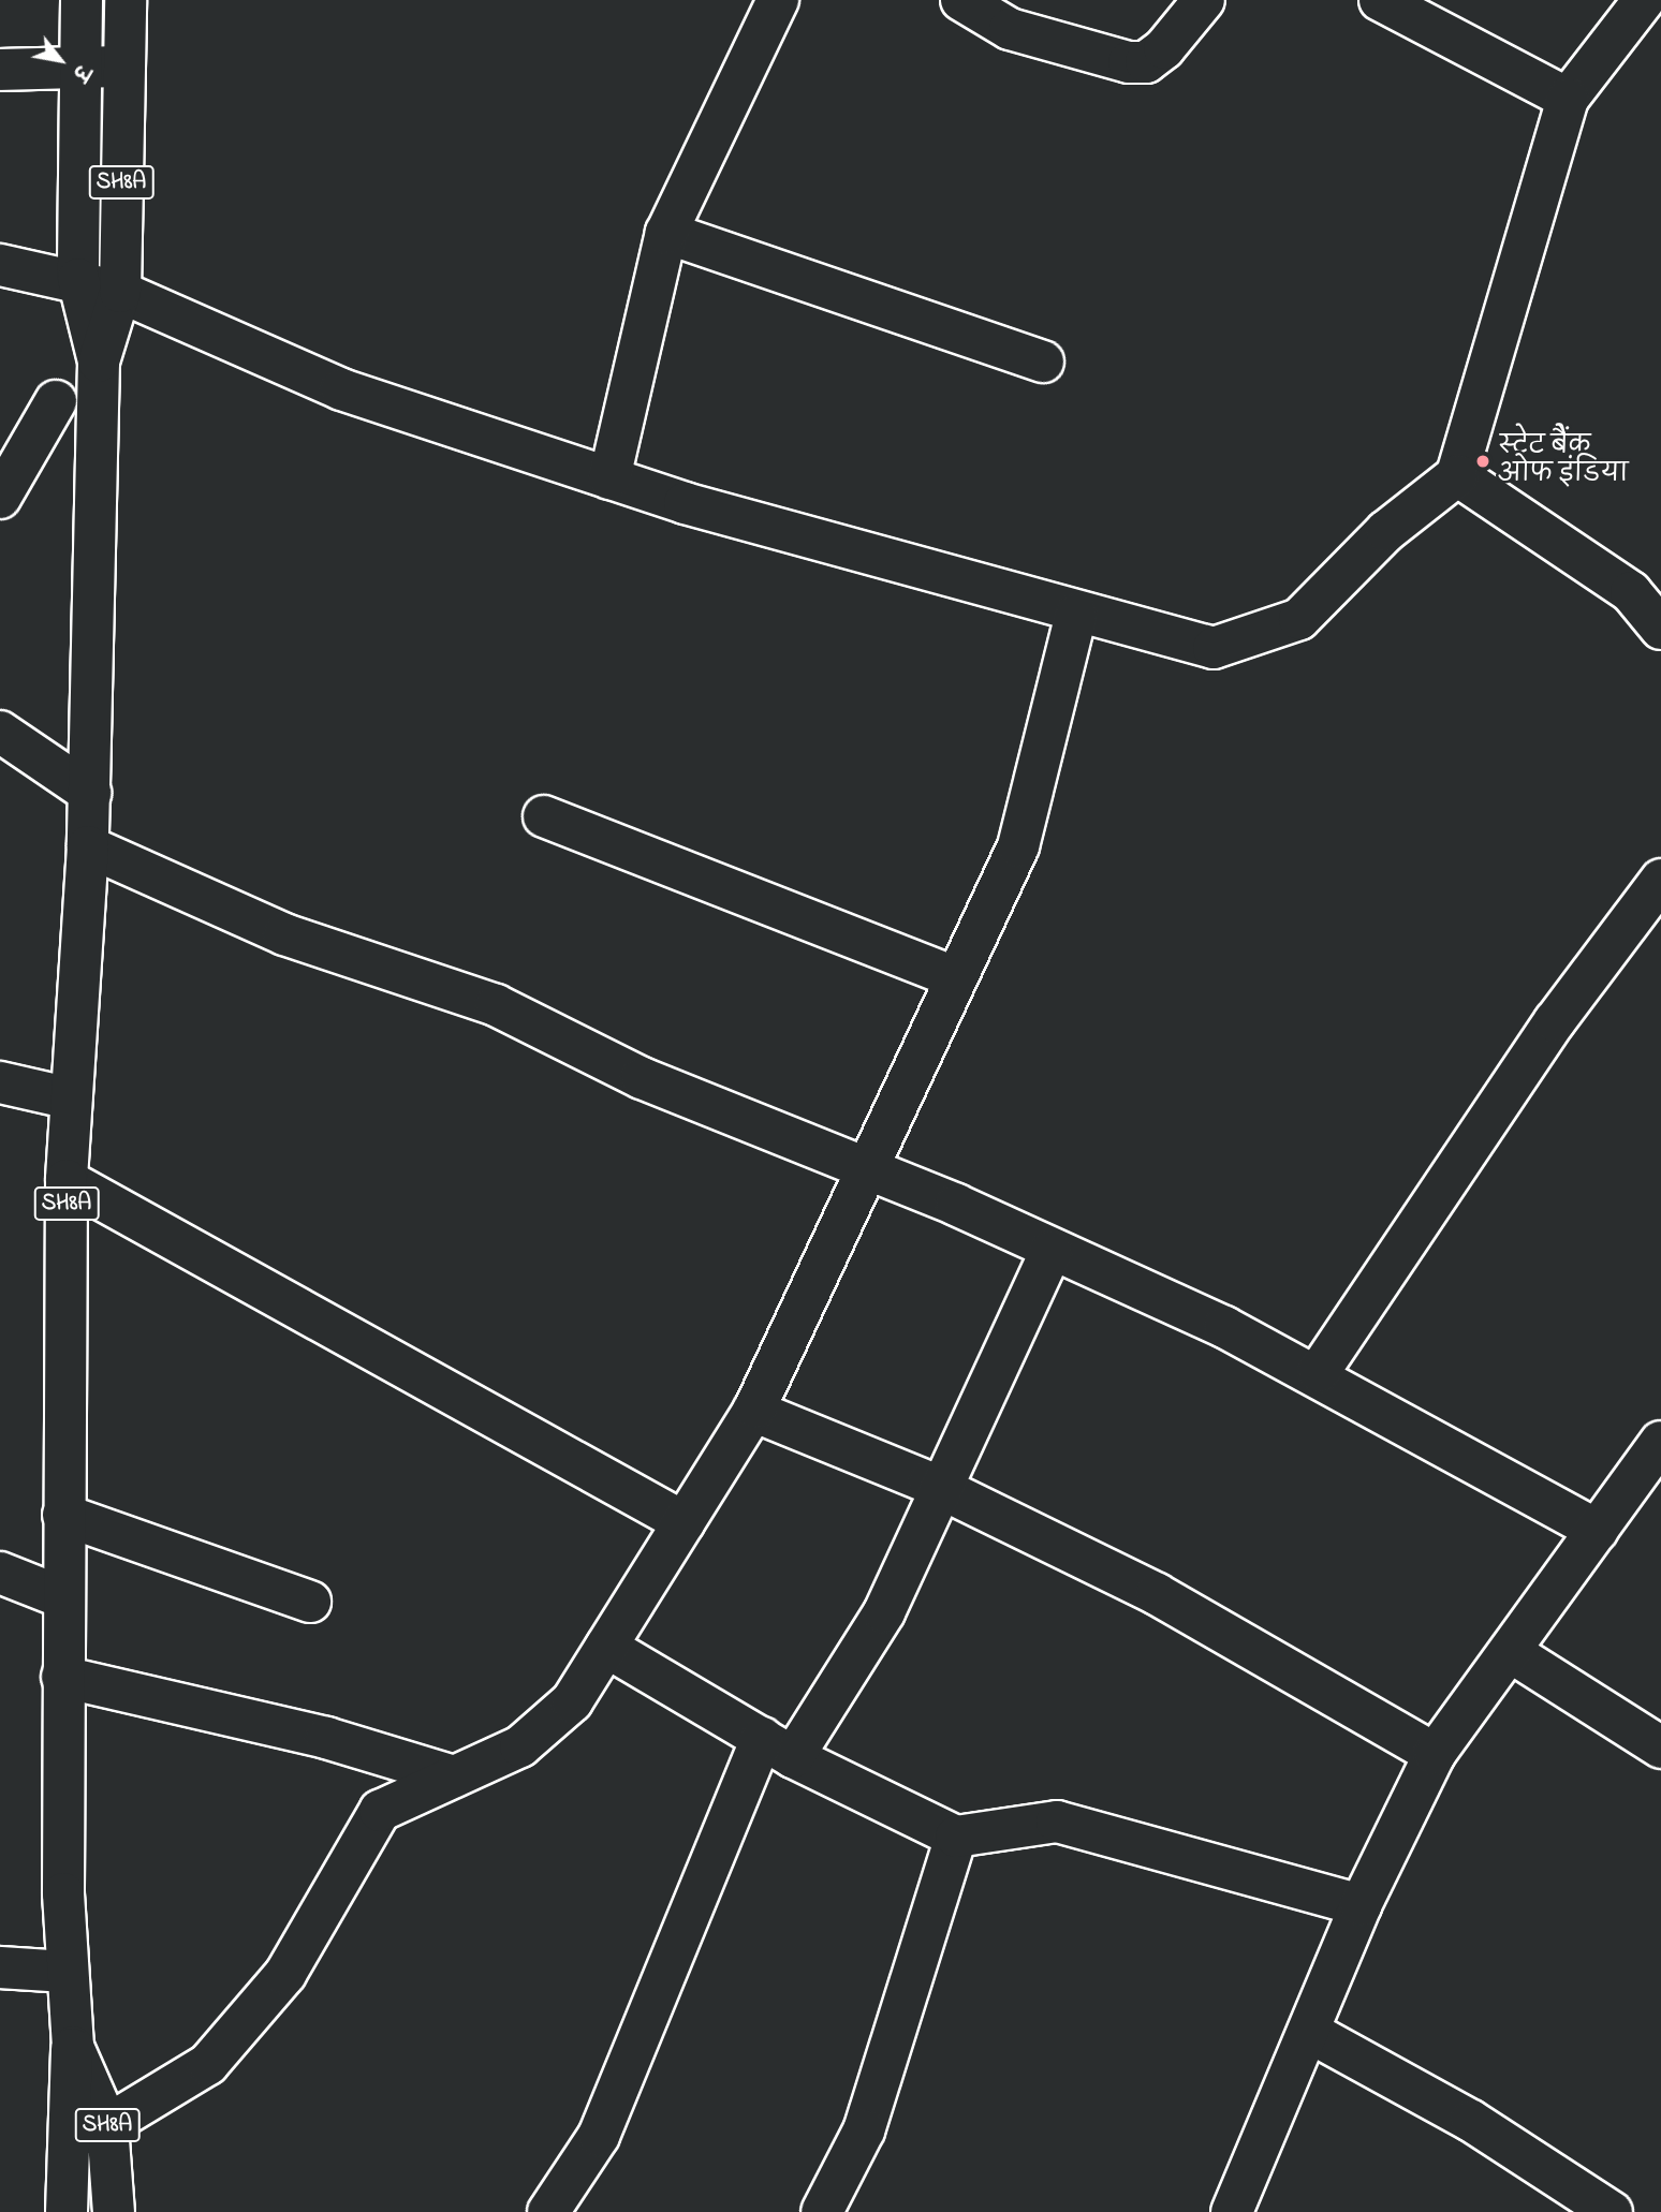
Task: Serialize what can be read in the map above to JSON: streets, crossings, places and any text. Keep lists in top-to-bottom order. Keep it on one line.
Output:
{"streets":{"street":["SH8A"]},"places":["स्टेट बेैंक ओफ इंडिया"],"north":"bottom right"}
